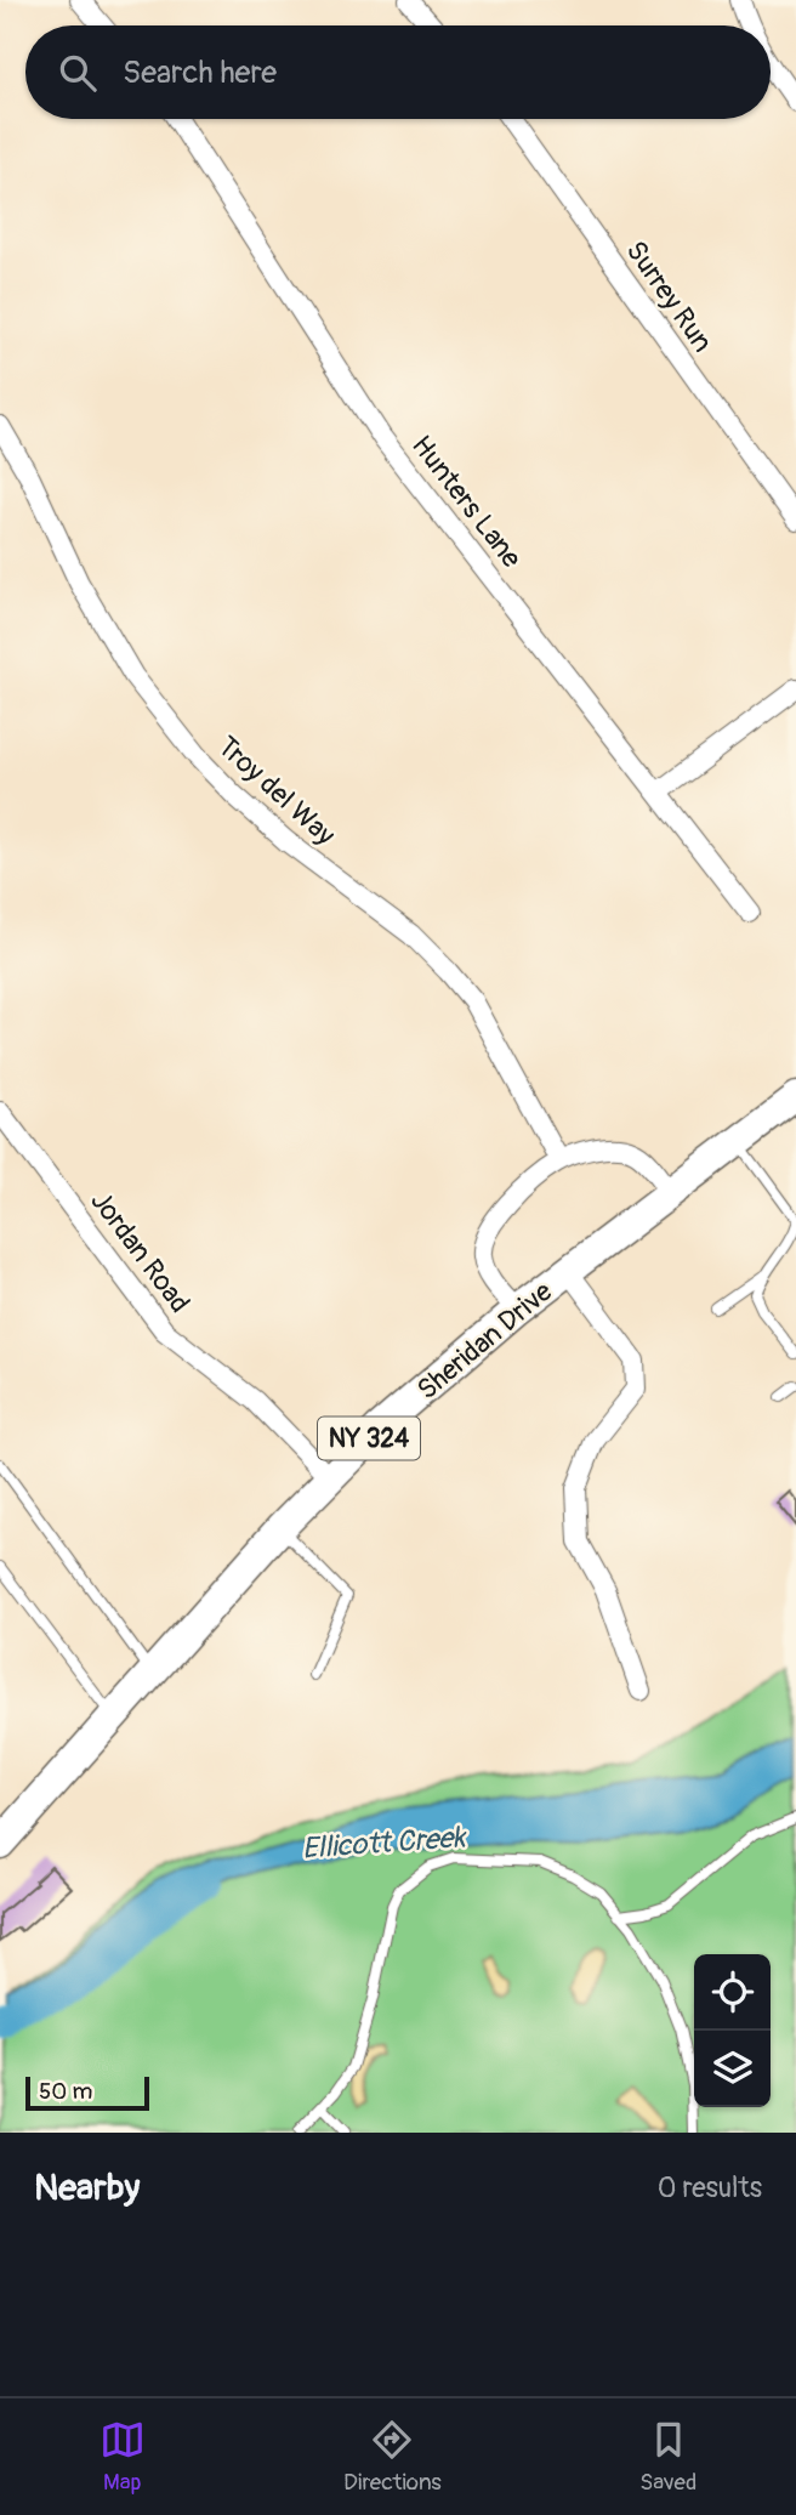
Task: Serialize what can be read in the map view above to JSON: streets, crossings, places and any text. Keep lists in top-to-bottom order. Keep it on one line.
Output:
{"streets":{"main road":["Sheridan Drive","NY 324"],"street":["Surrey Run","Hunters Lane","Troy del Way","Jordan Road"]},"crossings":[["Jordan Road","Sheridan Drive"]],"water":["Ellicott Creek"],"scale_bar":"50 m","page":{"search":"Search here","scale":"50 m","heading":["Nearby","0 results"],"nav":["Map","Directions","Saved"]}}
